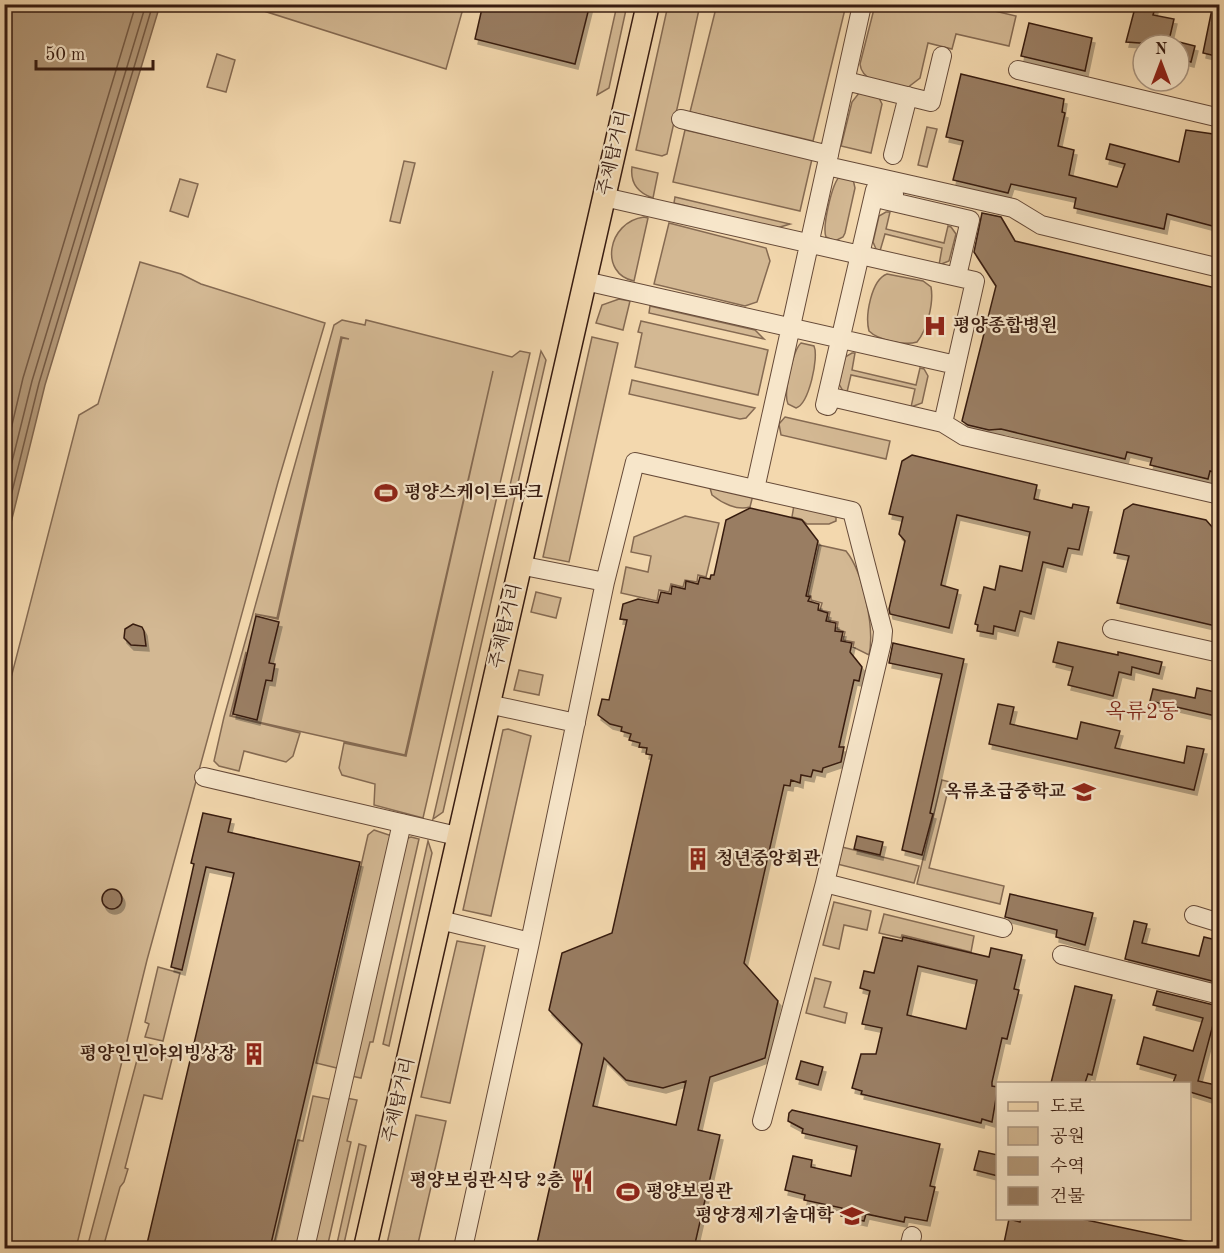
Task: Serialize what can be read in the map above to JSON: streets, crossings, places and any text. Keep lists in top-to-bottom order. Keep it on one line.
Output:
{"streets":{"main road":["주체탑거리"]},"districts":["옥류2동"],"places":{"hospital":["평양종합병원"],"sports":["평양스케이트파크","평양보링관"],"school or university":["옥류초급중학교","평양경제기술대학"],"building":["청년중앙회관","평양인민야외빙상장"],"restaurant":["평양보링관식당 2층"]},"legend":["도로","공원","수역","건물"],"scale_bar":"50 m","north":"top"}
